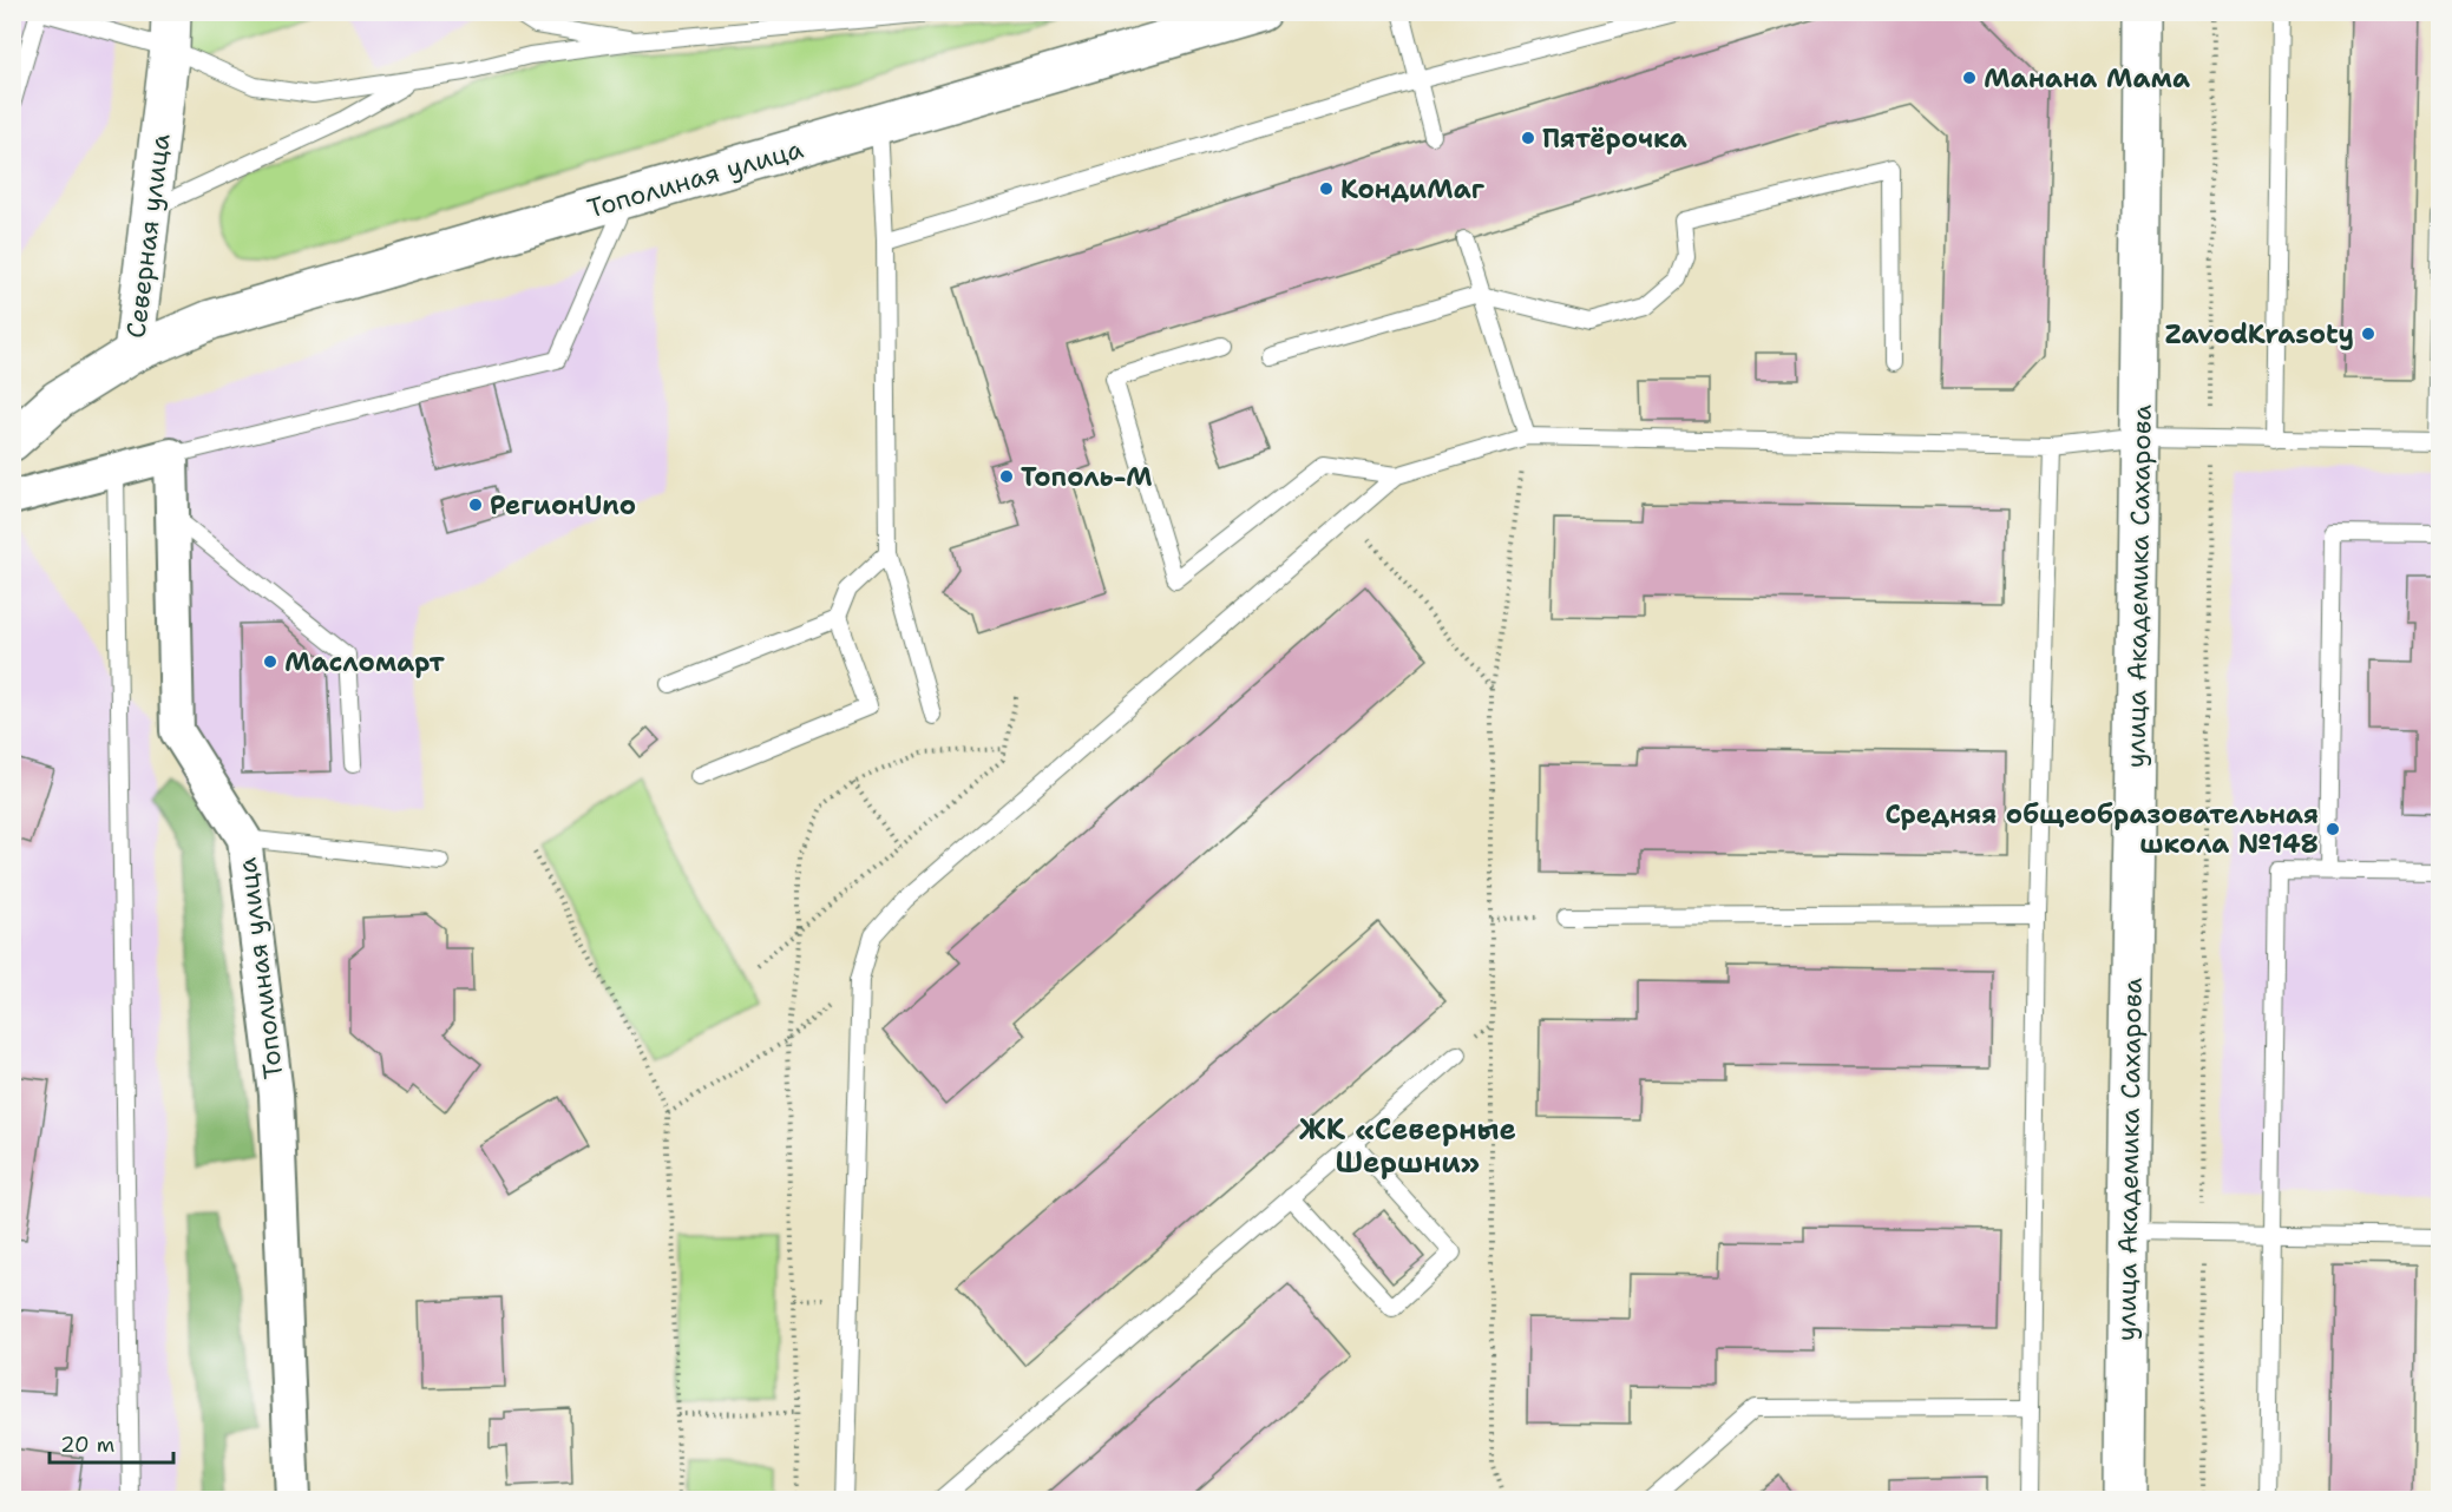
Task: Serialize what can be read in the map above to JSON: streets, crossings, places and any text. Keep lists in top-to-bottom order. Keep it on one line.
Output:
{"streets":{"street":["Тополиная улица","Северная улица","улица Академика Сахарова"]},"crossings":[["Тополиная улица","Северная улица"]],"districts":["ЖК «Северные Шершни»"],"places":["Манана Мама","Пятёрочка","КондиМаг","ZavodKrasoty","Тополь-М","РегионUno","Масломарт","Средняя общеобразовательная школа №148"],"scale_bar":"20 m"}
